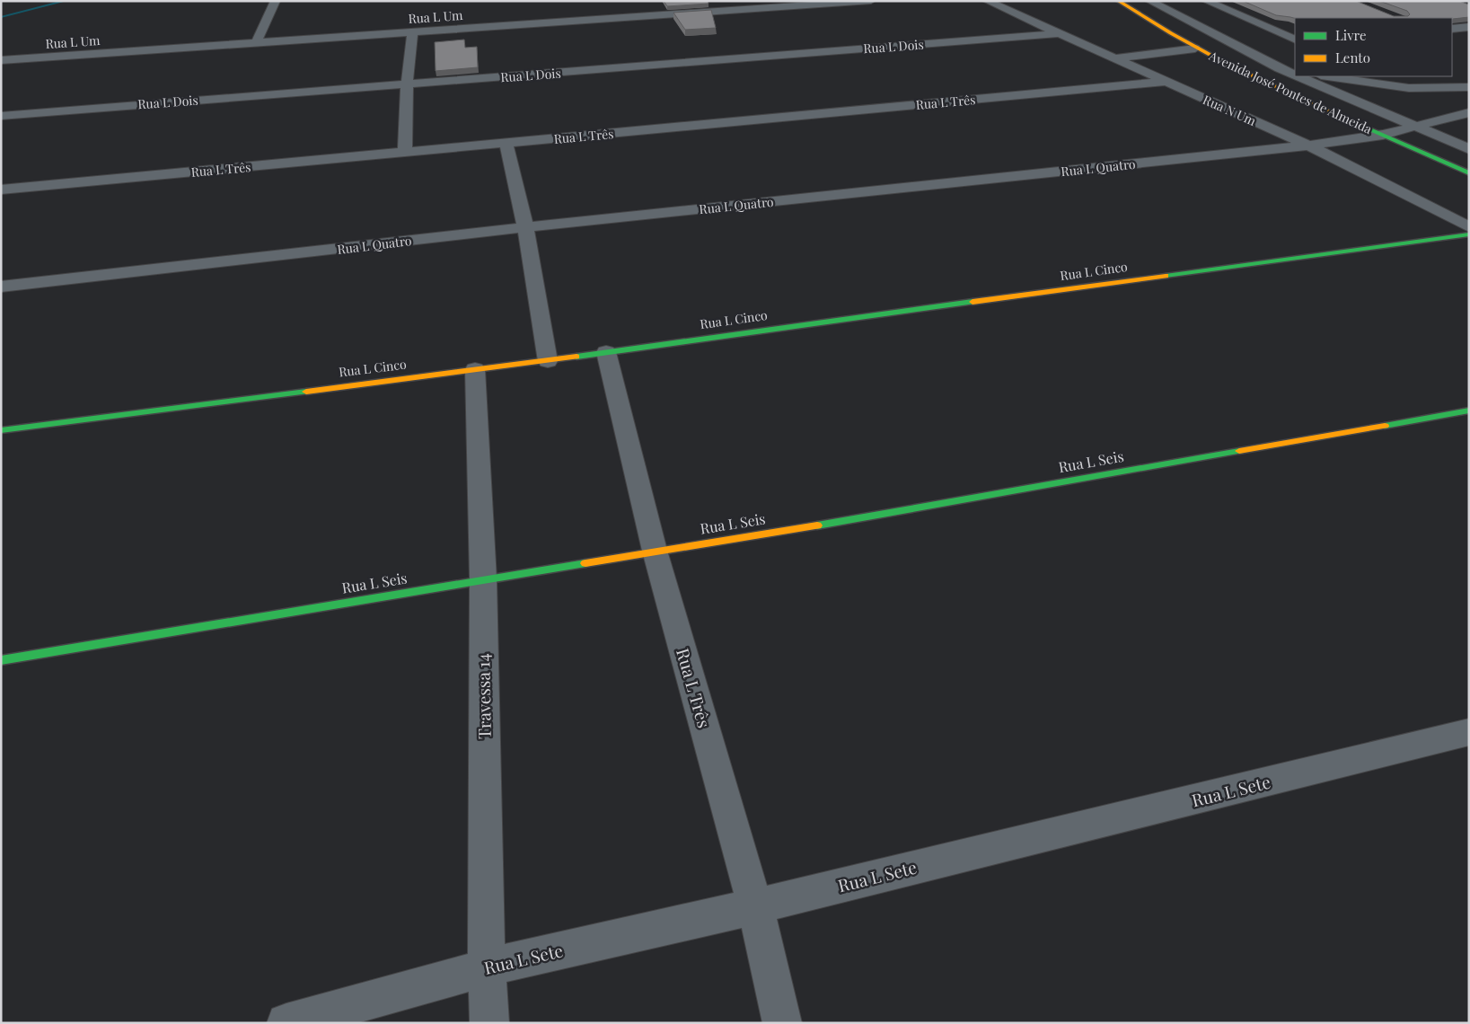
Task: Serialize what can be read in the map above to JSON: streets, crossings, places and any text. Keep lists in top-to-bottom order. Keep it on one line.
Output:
{"streets":{"street":["Rua L Um","Rua L Dois","Avenida José Pontes de Almeida","Rua L Três","Rua N Um","Rua L Quatro","Rua L Cinco","Rua L Seis","Travessa 14","Rua L Sete"]},"crossings":[["Rua L Dois","Rua N Um"],["Avenida José Pontes de Almeida","Rua L Quatro"],["Rua L Três","Rua N Um"],["Rua L Três","Rua L Cinco"],["Rua L Três","Rua L Seis"],["Rua L Três","Rua L Sete"],["Rua N Um","Rua L Quatro"],["Rua L Cinco","Travessa 14"],["Rua L Seis","Travessa 14"],["Travessa 14","Rua L Sete"]],"legend":["Livre","Lento"]}
